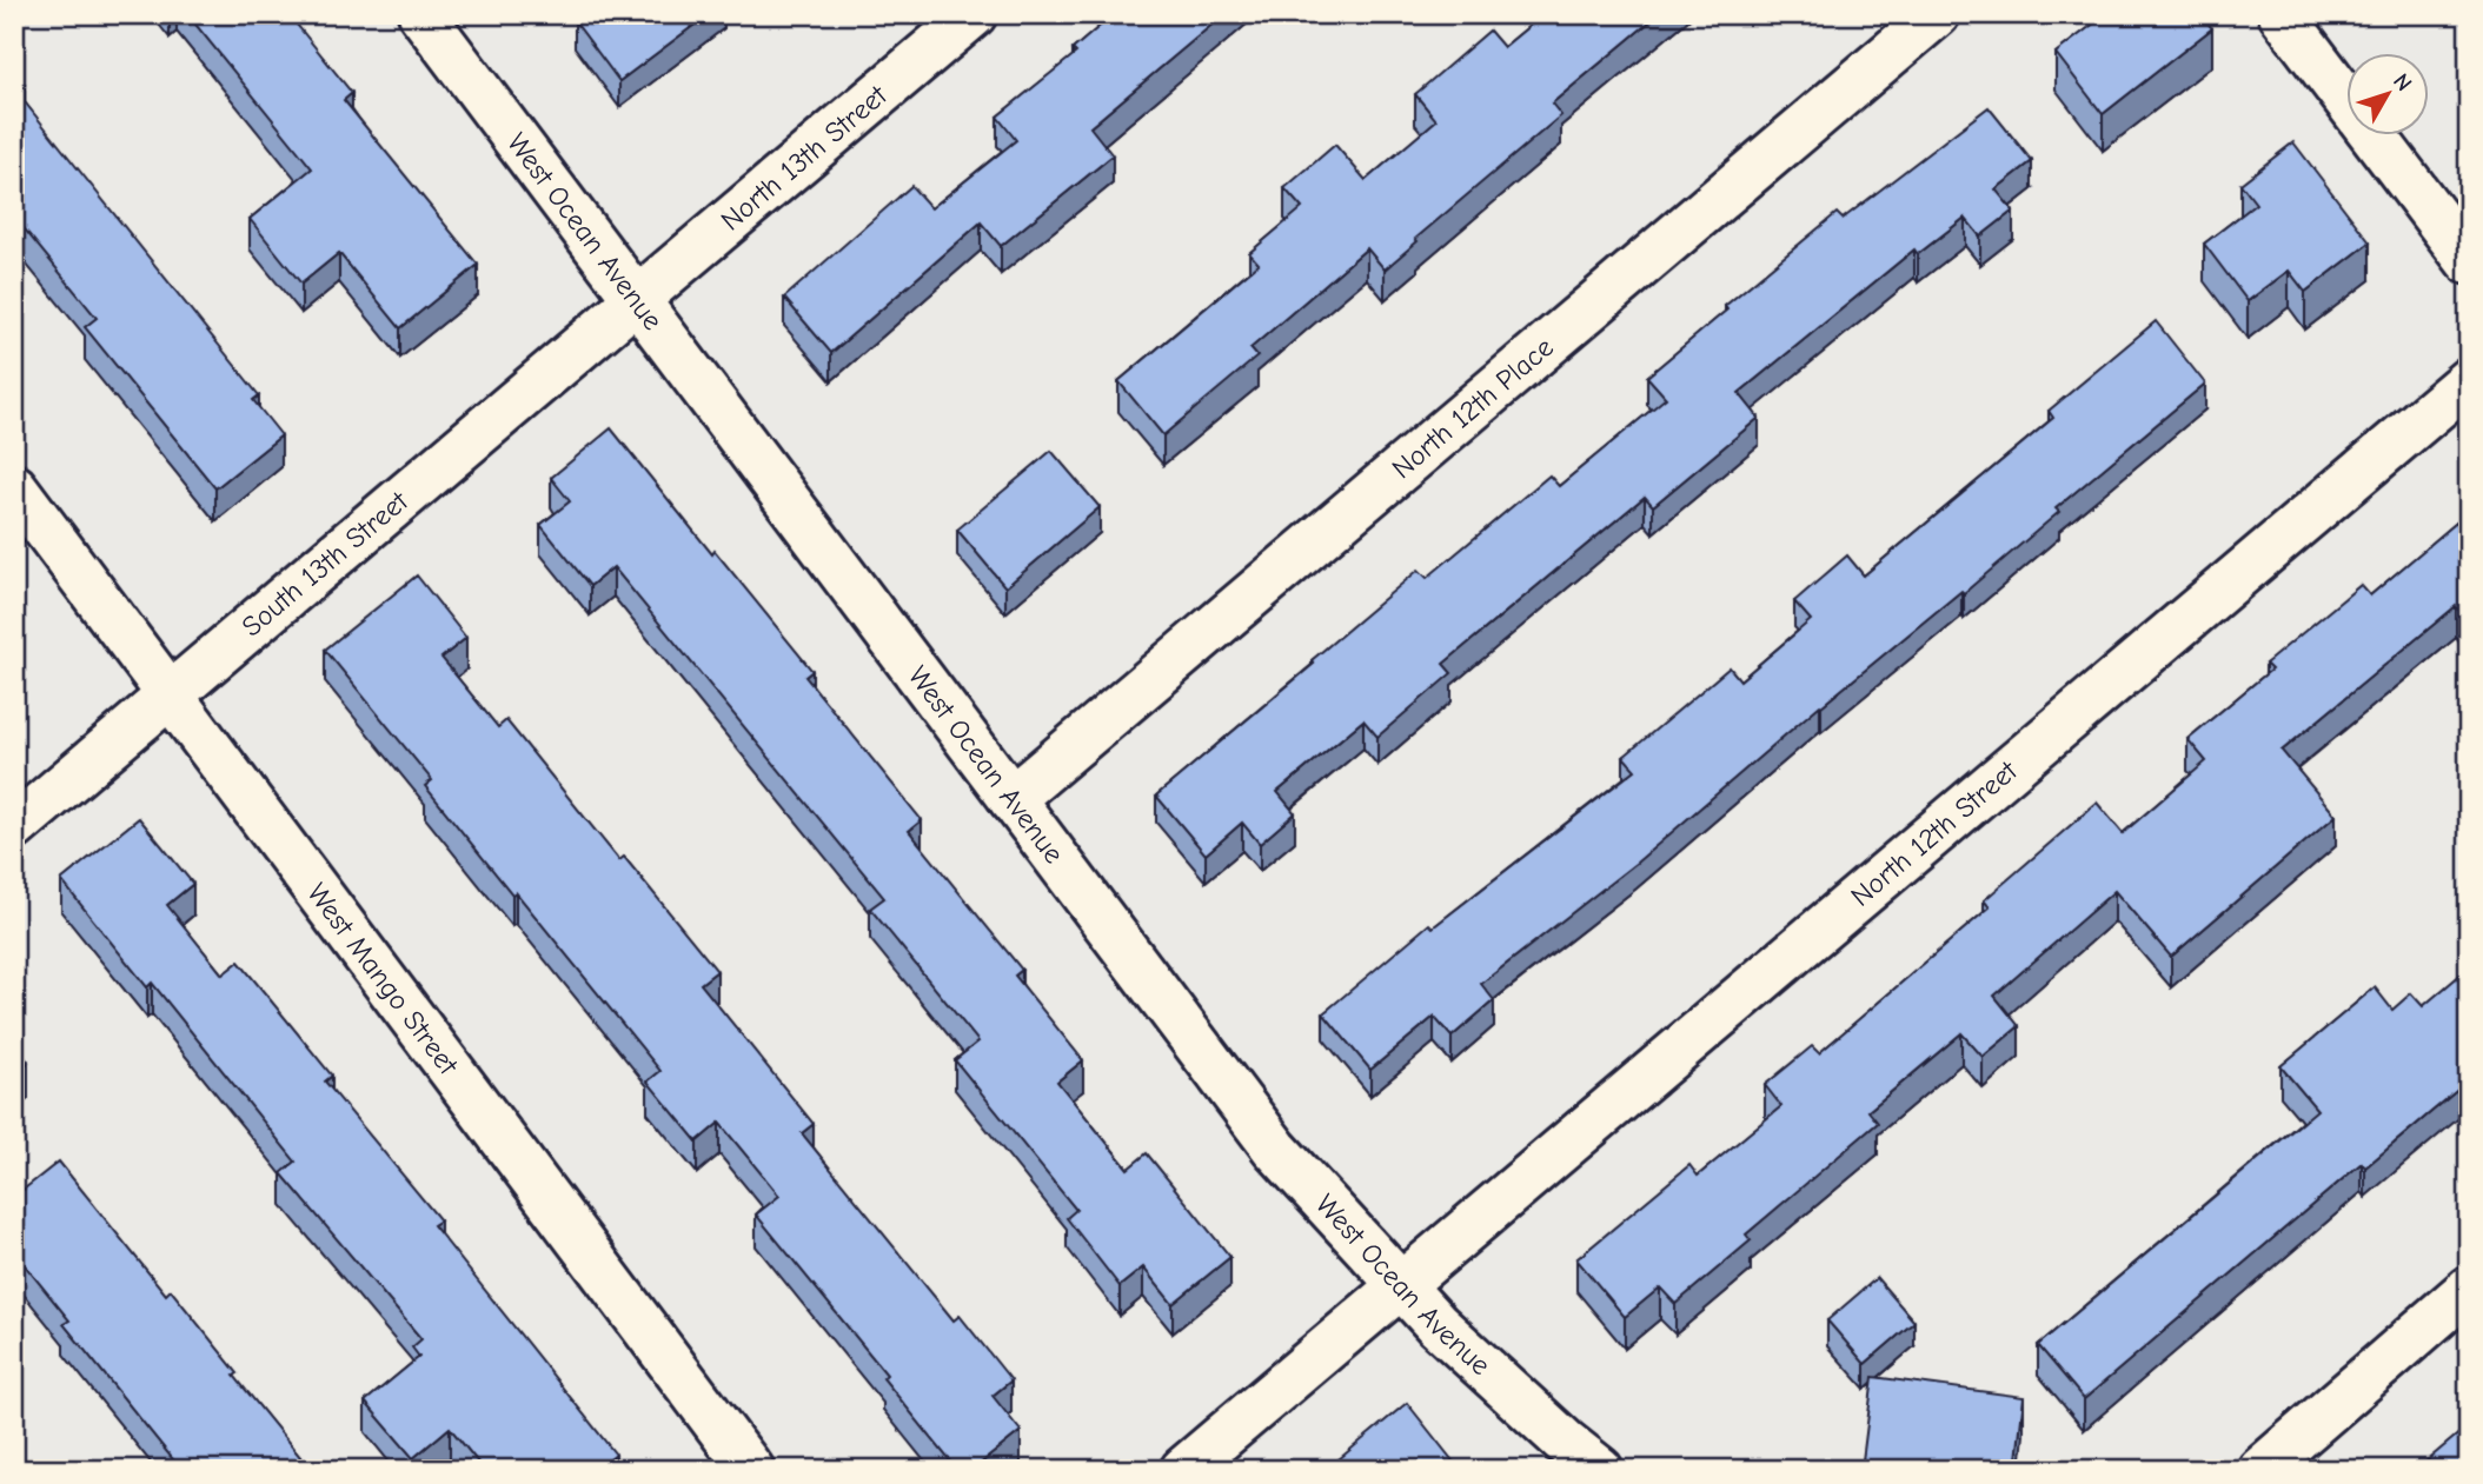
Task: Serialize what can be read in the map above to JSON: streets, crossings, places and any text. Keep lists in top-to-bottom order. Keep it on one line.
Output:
{"streets":{"street":["North 13th Street","West Ocean Avenue","North 12th Place","South 13th Street","North 12th Street","West Mango Street"]},"crossings":[["North 13th Street","West Ocean Avenue"],["North 13th Street","South 13th Street"],["West Ocean Avenue","North 12th Place"],["West Ocean Avenue","South 13th Street"],["West Ocean Avenue","North 12th Street"],["South 13th Street","West Mango Street"]],"north":"top right"}
